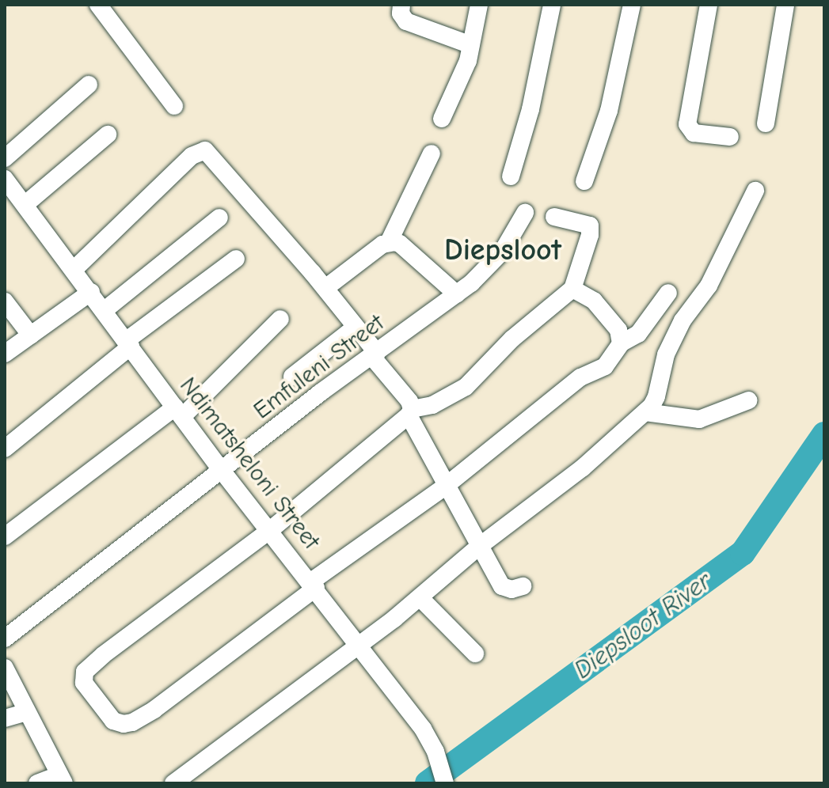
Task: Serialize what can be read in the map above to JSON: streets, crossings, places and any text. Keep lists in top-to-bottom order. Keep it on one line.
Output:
{"streets":{"street":["Emfuleni Street","Ndimatsheloni Street"]},"crossings":[["Emfuleni Street","Ndimatsheloni Street"]],"districts":["Diepsloot"],"water":["Diepsloot River"]}
